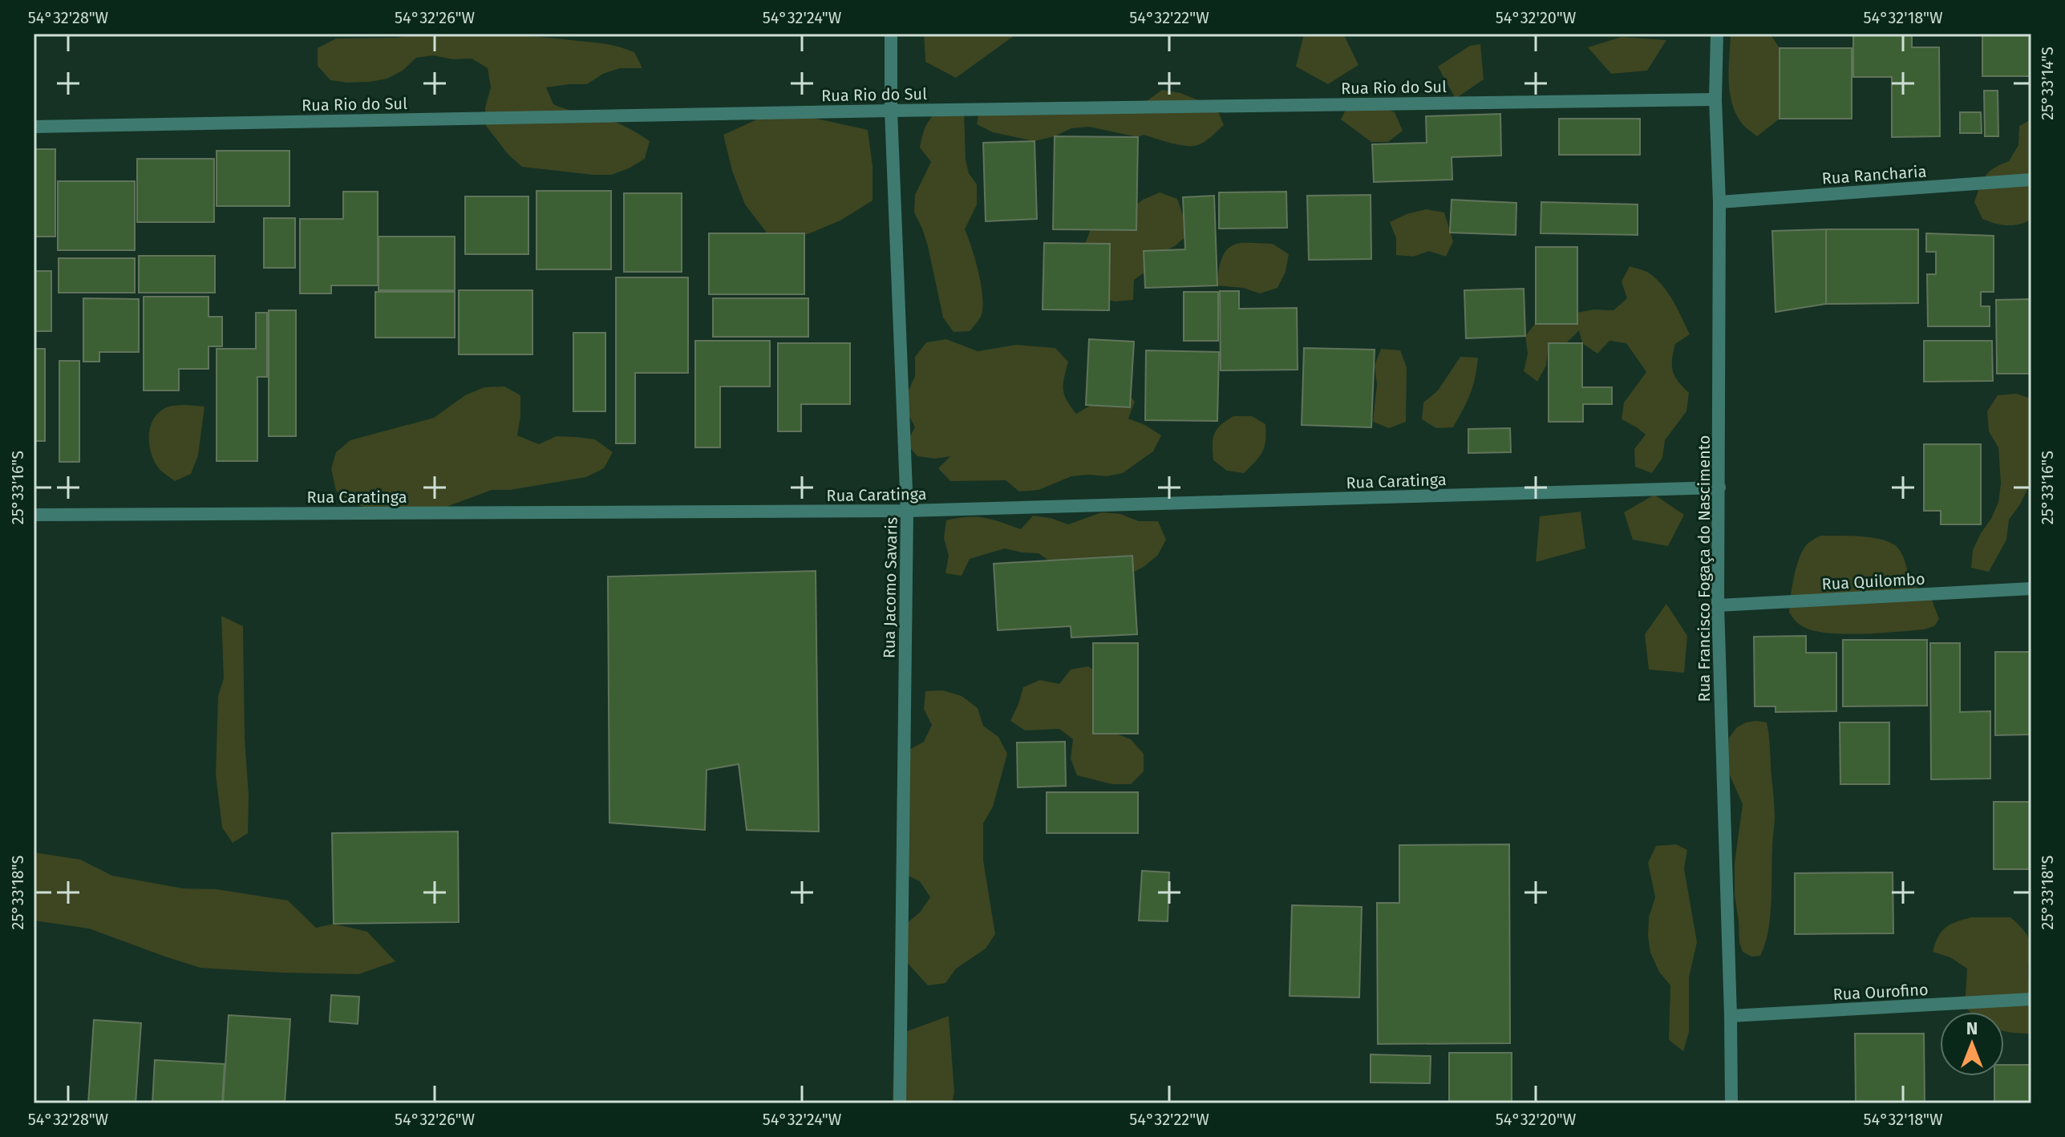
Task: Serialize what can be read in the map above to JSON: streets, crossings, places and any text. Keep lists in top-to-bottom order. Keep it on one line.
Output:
{"streets":{"street":["Rua Rio do Sul","Rua Rancharia","Rua Caratinga","Rua Francisco Fogaça do Nascimento","Rua Quilombo","Rua Jacomo Savaris","Rua Ourofino"]},"crossings":[["Rua Rio do Sul","Rua Francisco Fogaça do Nascimento"],["Rua Rio do Sul","Rua Jacomo Savaris"],["Rua Rancharia","Rua Francisco Fogaça do Nascimento"],["Rua Caratinga","Rua Francisco Fogaça do Nascimento"],["Rua Caratinga","Rua Jacomo Savaris"],["Rua Francisco Fogaça do Nascimento","Rua Quilombo"],["Rua Francisco Fogaça do Nascimento","Rua Ourofino"]],"north":"top","coordinates":["54°32'28\"W","54°32'26\"W","54°32'24\"W","54°32'22\"W","54°32'20\"W","54°32'18\"W","25°33'14\"S","25°33'16\"S","25°33'18\"S"]}
